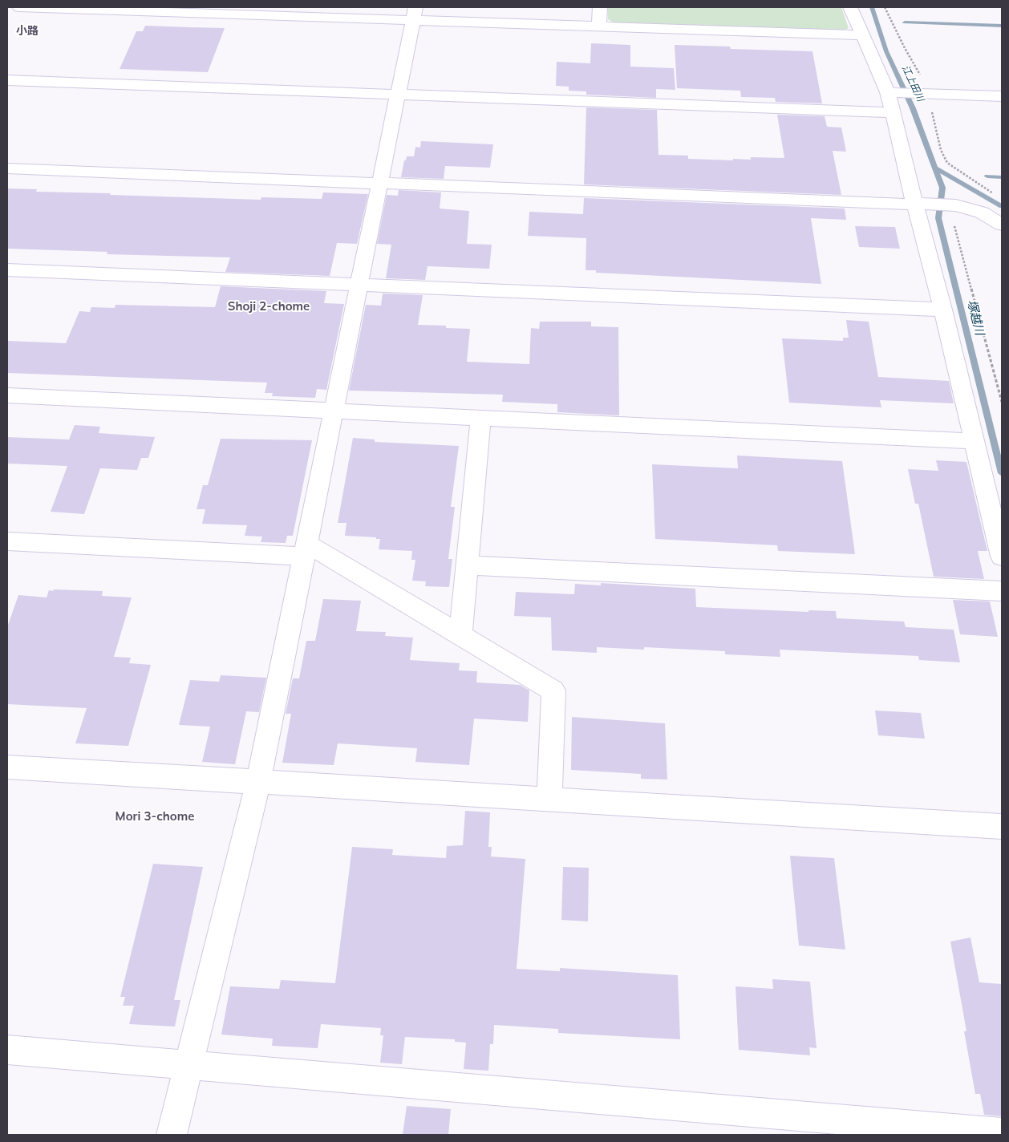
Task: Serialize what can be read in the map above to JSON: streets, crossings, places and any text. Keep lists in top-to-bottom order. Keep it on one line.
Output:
{"districts":["小路","Shoji 2-chome","Mori 3-chome"],"water":["江上田川","塚越川"]}
